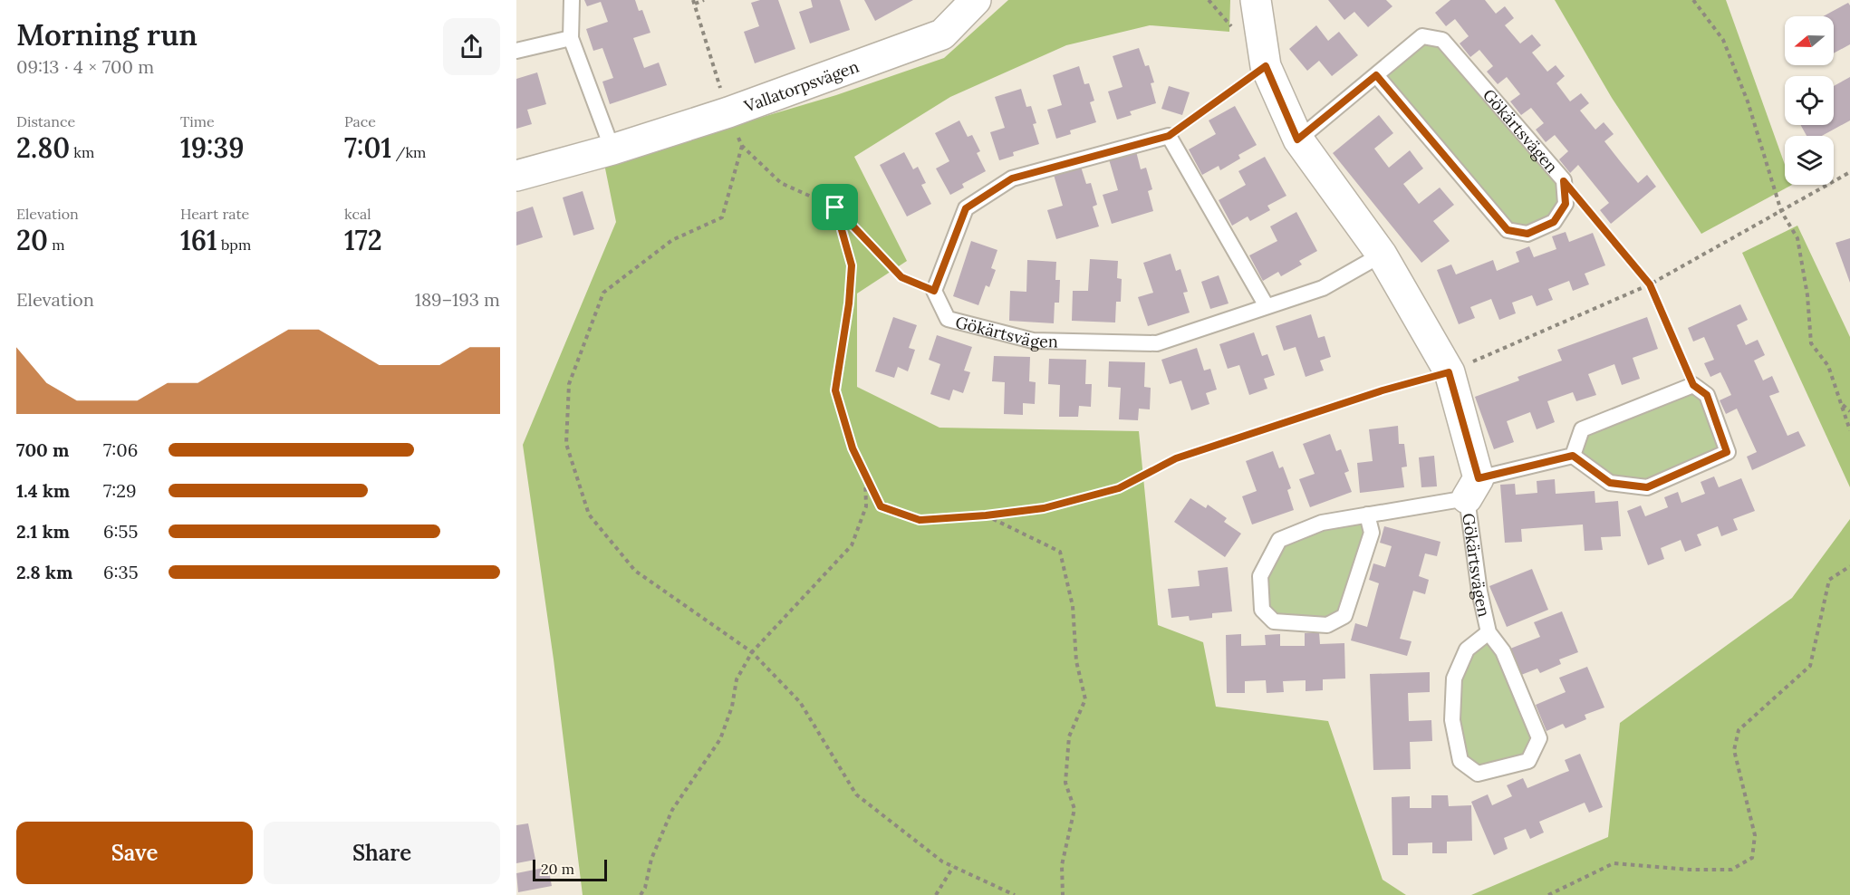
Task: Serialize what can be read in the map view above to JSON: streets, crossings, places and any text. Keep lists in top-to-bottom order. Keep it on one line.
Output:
{"streets":{"street":["Vallatorpsvägen","Gökärtsvägen"]},"scale_bar":"20 m","north":"left","page":{"heading":["Morning run","09:13 · 4 × 700 m"],"stats":[["Distance","2.80 km"],["Time","19:39"],["Pace","7:01 /km"],["Elevation","20 m"],["Heart rate","161 bpm"],["kcal","172"]],"chart":["Elevation","189–193 m"],"list":[{"name":"700 m","note":"7:06"},{"name":"1.4 km","note":"7:29"},{"name":"2.1 km","note":"6:55"},{"name":"2.8 km","note":"6:35"}],"buttons":["Save","Share"],"scale":"20 m"}}
